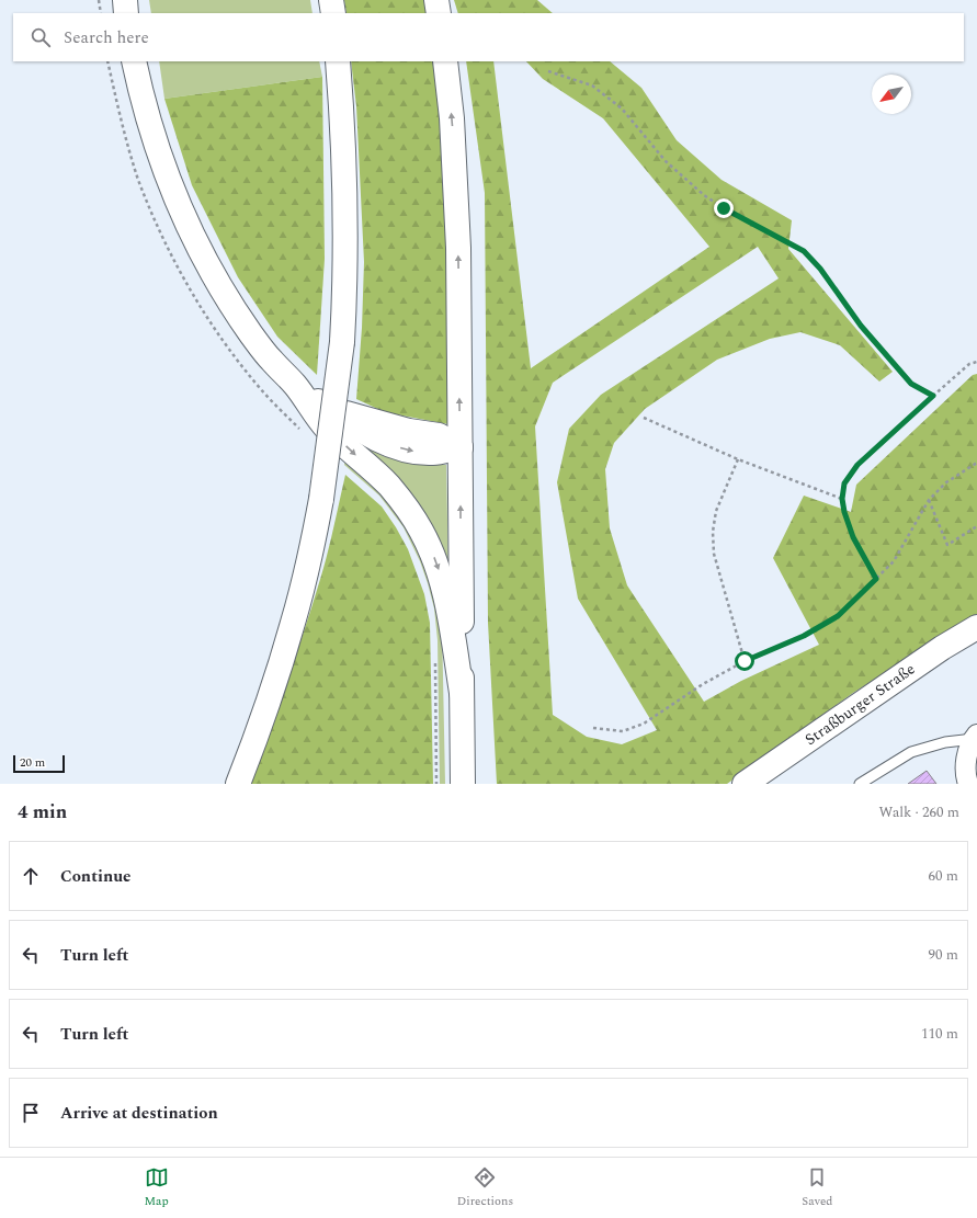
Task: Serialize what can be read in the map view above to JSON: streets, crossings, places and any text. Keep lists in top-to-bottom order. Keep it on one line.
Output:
{"streets":{"main road":["Straßburger Straße"]},"scale_bar":"20 m","north":"bottom left","page":{"search":"Search here","scale":"20 m","heading":["4 min","Walk · 260 m"],"list":[["Continue","60 m"],["Turn left","90 m"],["Turn left","110 m"],"Arrive at destination"],"nav":["Map","Directions","Saved"]}}
